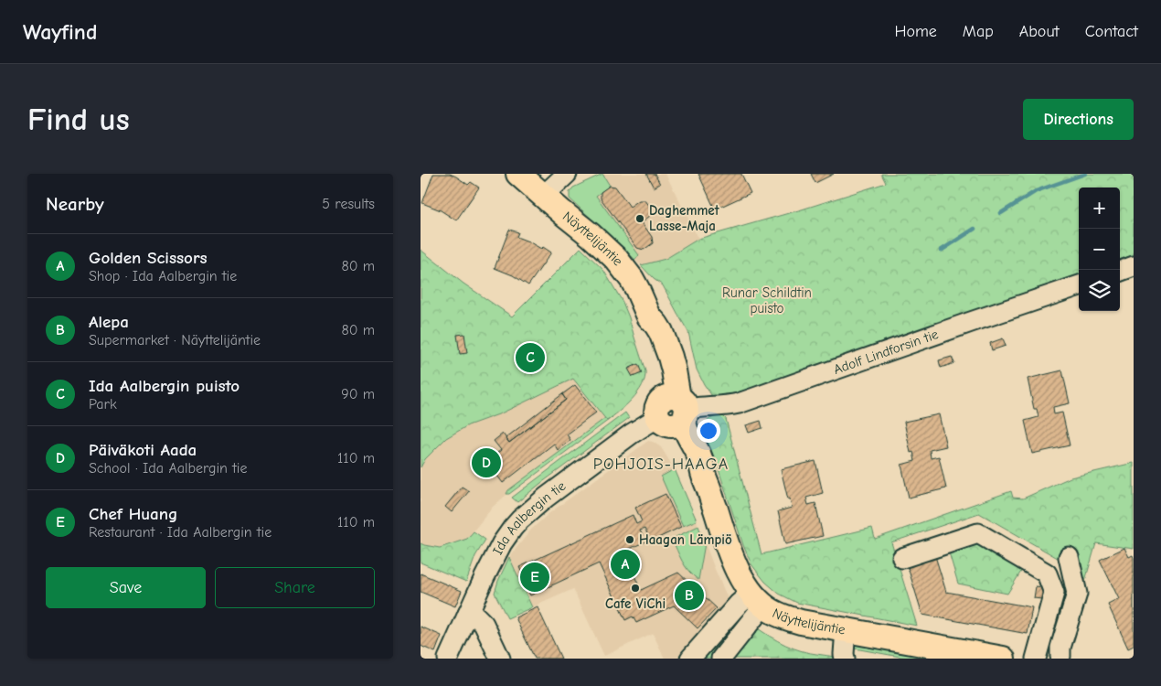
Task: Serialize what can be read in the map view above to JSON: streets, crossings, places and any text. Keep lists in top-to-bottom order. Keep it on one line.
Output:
{"streets":{"main road":["Näyttelijäntie"],"street":["Adolf Lindforsin tie","Ida Aalbergin tie"]},"crossings":[["Näyttelijäntie","Adolf Lindforsin tie"],["Näyttelijäntie","Ida Aalbergin tie"],["Adolf Lindforsin tie","Ida Aalbergin tie"]],"districts":["POHJOIS-HAAGA"],"parks":["Runar Schildtin puisto"],"places":["Daghemmet Lasse-Maja","Haagan Lämpiö","Cafe ViChi"],"page":{"header":"Wayfind","nav":["Home","Map","About","Contact"],"buttons":["Directions",["Save","Share"]],"title":"Find us","heading":["Nearby","5 results"],"map_buttons":["+","−"],"list":[{"mark":"A","name":"Golden Scissors","note":"Shop · Ida Aalbergin tie","value":"80 m"},{"mark":"B","name":"Alepa","note":"Supermarket · Näyttelijäntie","value":"80 m"},{"mark":"C","name":"Ida Aalbergin puisto","note":"Park","value":"90 m"},{"mark":"D","name":"Päiväkoti Aada","note":"School · Ida Aalbergin tie","value":"110 m"},{"mark":"E","name":"Chef Huang","note":"Restaurant · Ida Aalbergin tie","value":"110 m"}],"pins":["C","D","A","E","B"]}}
